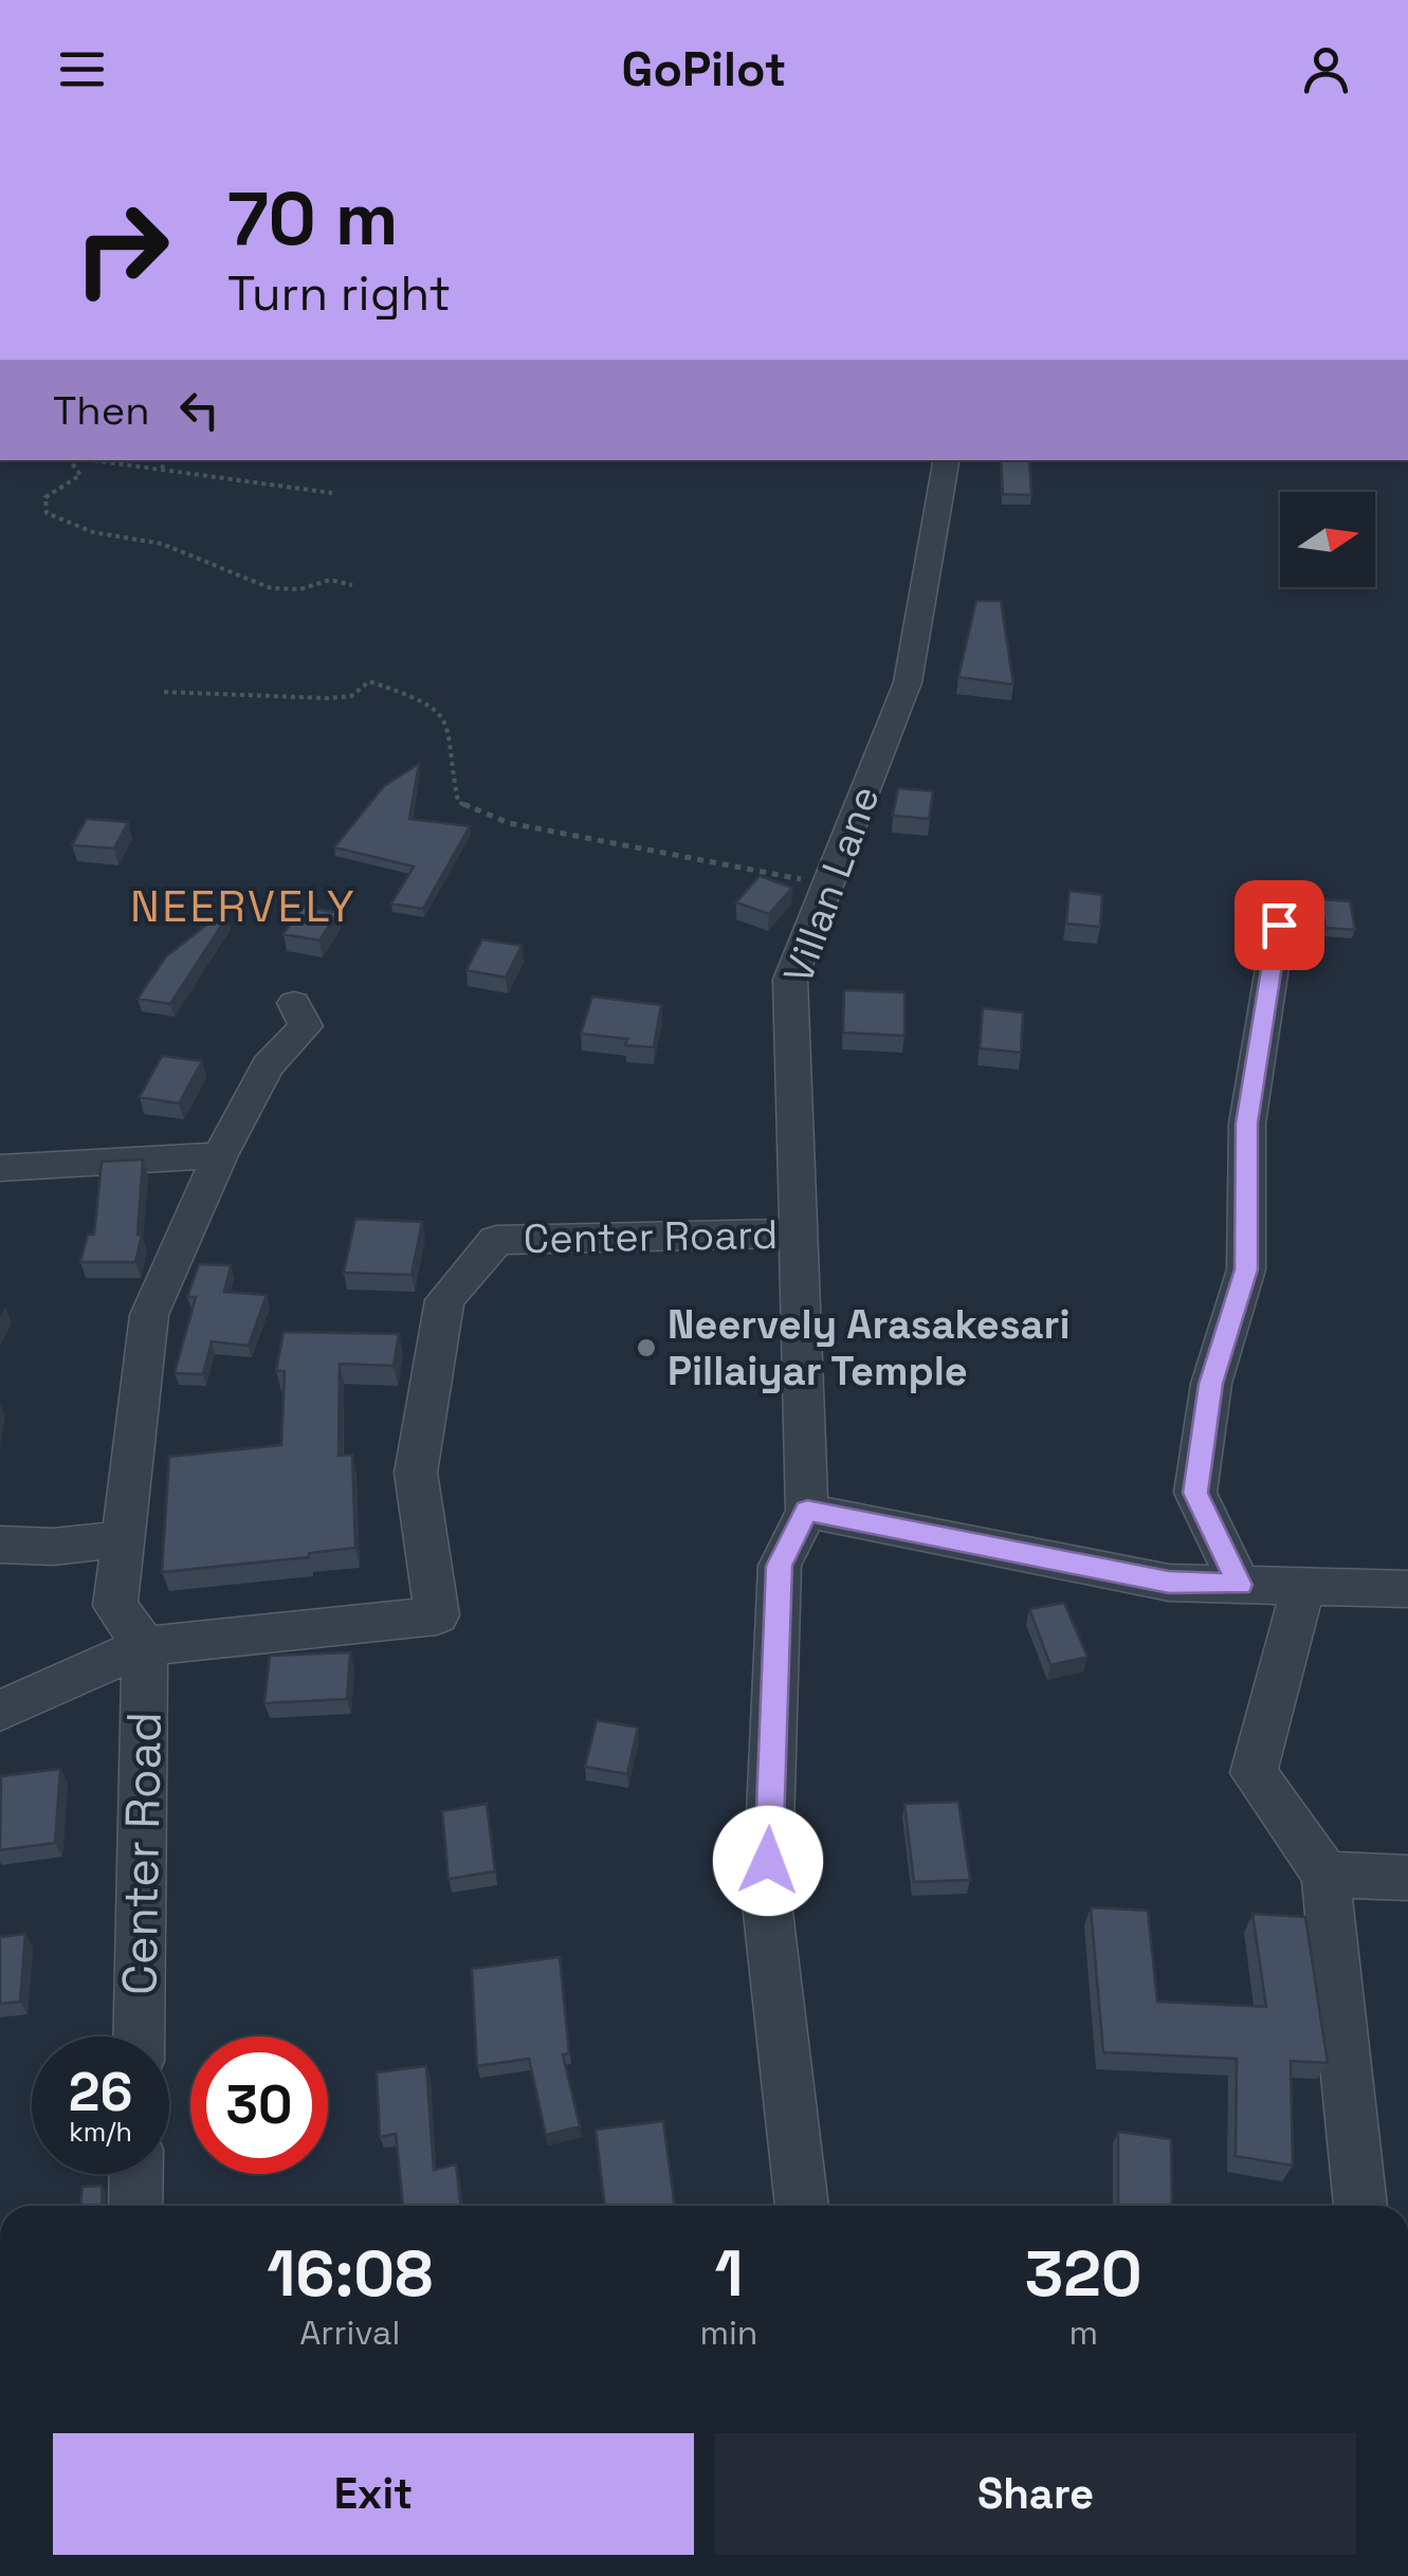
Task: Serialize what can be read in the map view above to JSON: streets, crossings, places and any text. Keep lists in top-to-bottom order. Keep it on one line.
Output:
{"streets":{"street":["Villan Lane","Center Roard","Center Road"]},"crossings":[["Villan Lane","Center Roard"],["Center Roard","Center Road"]],"districts":["NEERVELY"],"places":["Neervely Arasakesari Pillaiyar Temple"],"north":"right","page":{"header":"GoPilot","turn":["70 m","Turn right"],"then":"Then","speed":"26 km/h","limit":"30","eta":["16:08","Arrival","1","min","320","m"],"buttons":["Exit","Share"]}}
